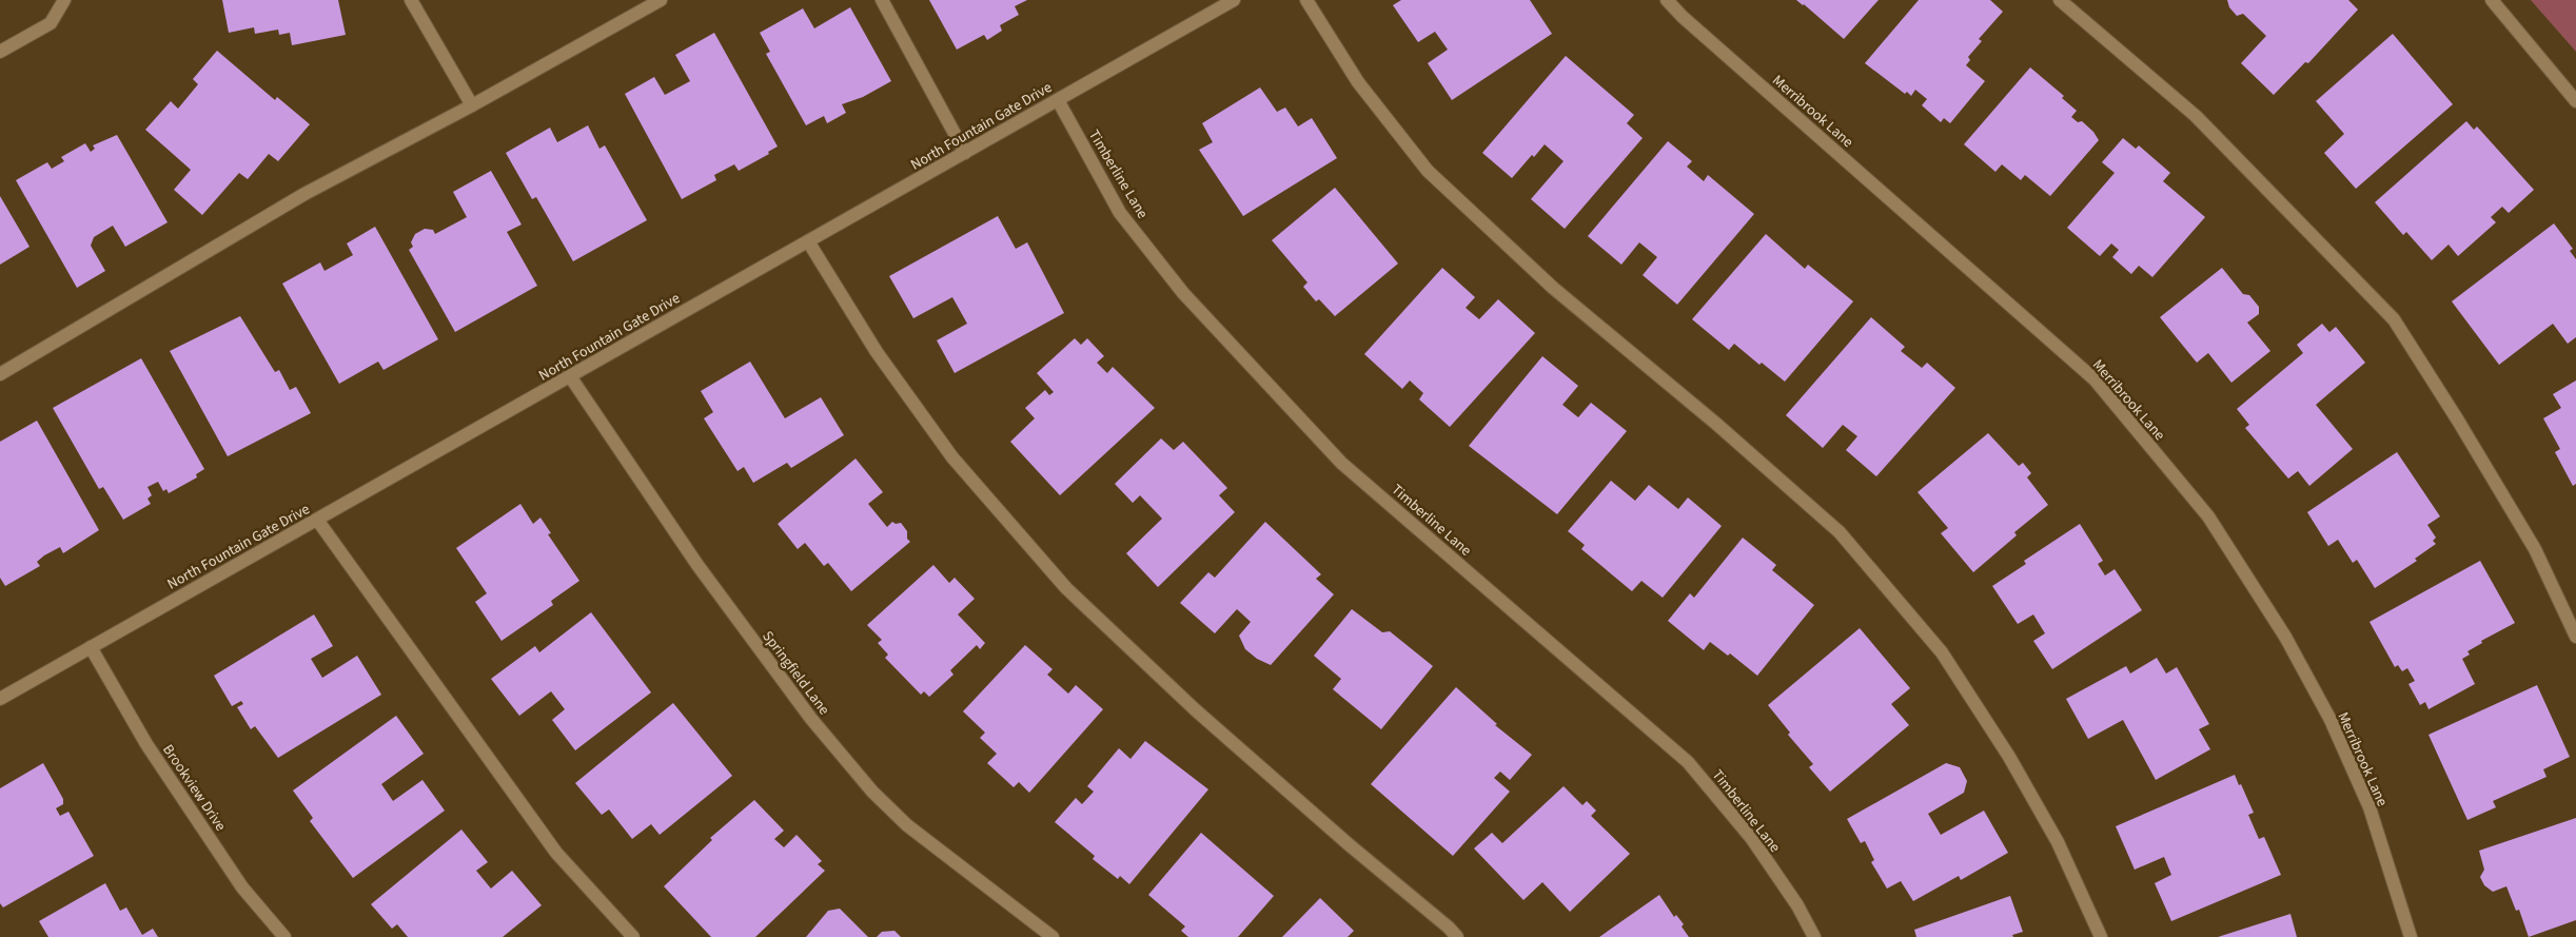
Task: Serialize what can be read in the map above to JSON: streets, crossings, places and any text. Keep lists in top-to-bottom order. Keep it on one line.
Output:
{"streets":{"street":["Merribrook Lane","North Fountain Gate Drive","Timberline Lane","Springfield Lane","Brookview Drive"]},"crossings":[["North Fountain Gate Drive","Timberline Lane"],["North Fountain Gate Drive","Springfield Lane"],["North Fountain Gate Drive","Brookview Drive"]]}
